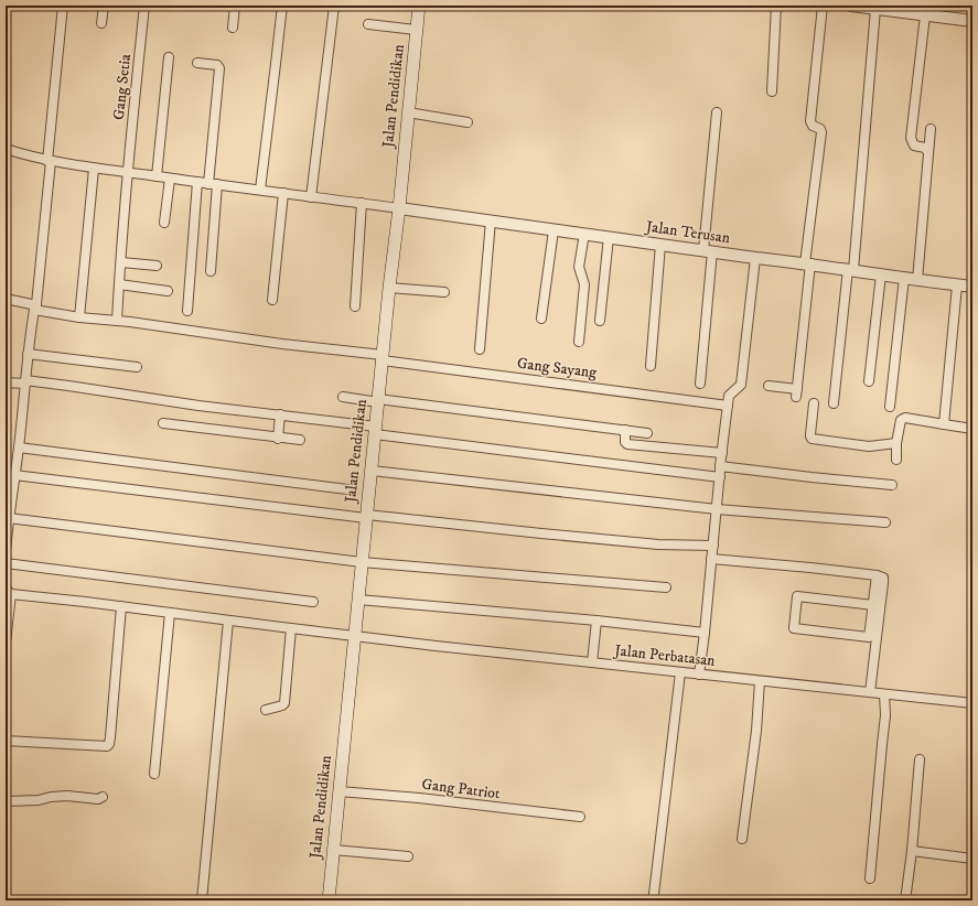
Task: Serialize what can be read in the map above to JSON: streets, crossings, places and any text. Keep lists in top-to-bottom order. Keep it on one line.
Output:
{"streets":{"main road":["Jalan Pendidikan"],"street":["Gang Setia","Jalan Terusan","Gang Sayang","Jalan Perbatasan","Gang Patriot"]},"crossings":[["Gang Setia","Gang Sayang"],["Jalan Pendidikan","Jalan Terusan"],["Jalan Pendidikan","Gang Sayang"],["Jalan Pendidikan","Jalan Perbatasan"],["Jalan Pendidikan","Gang Patriot"]]}
